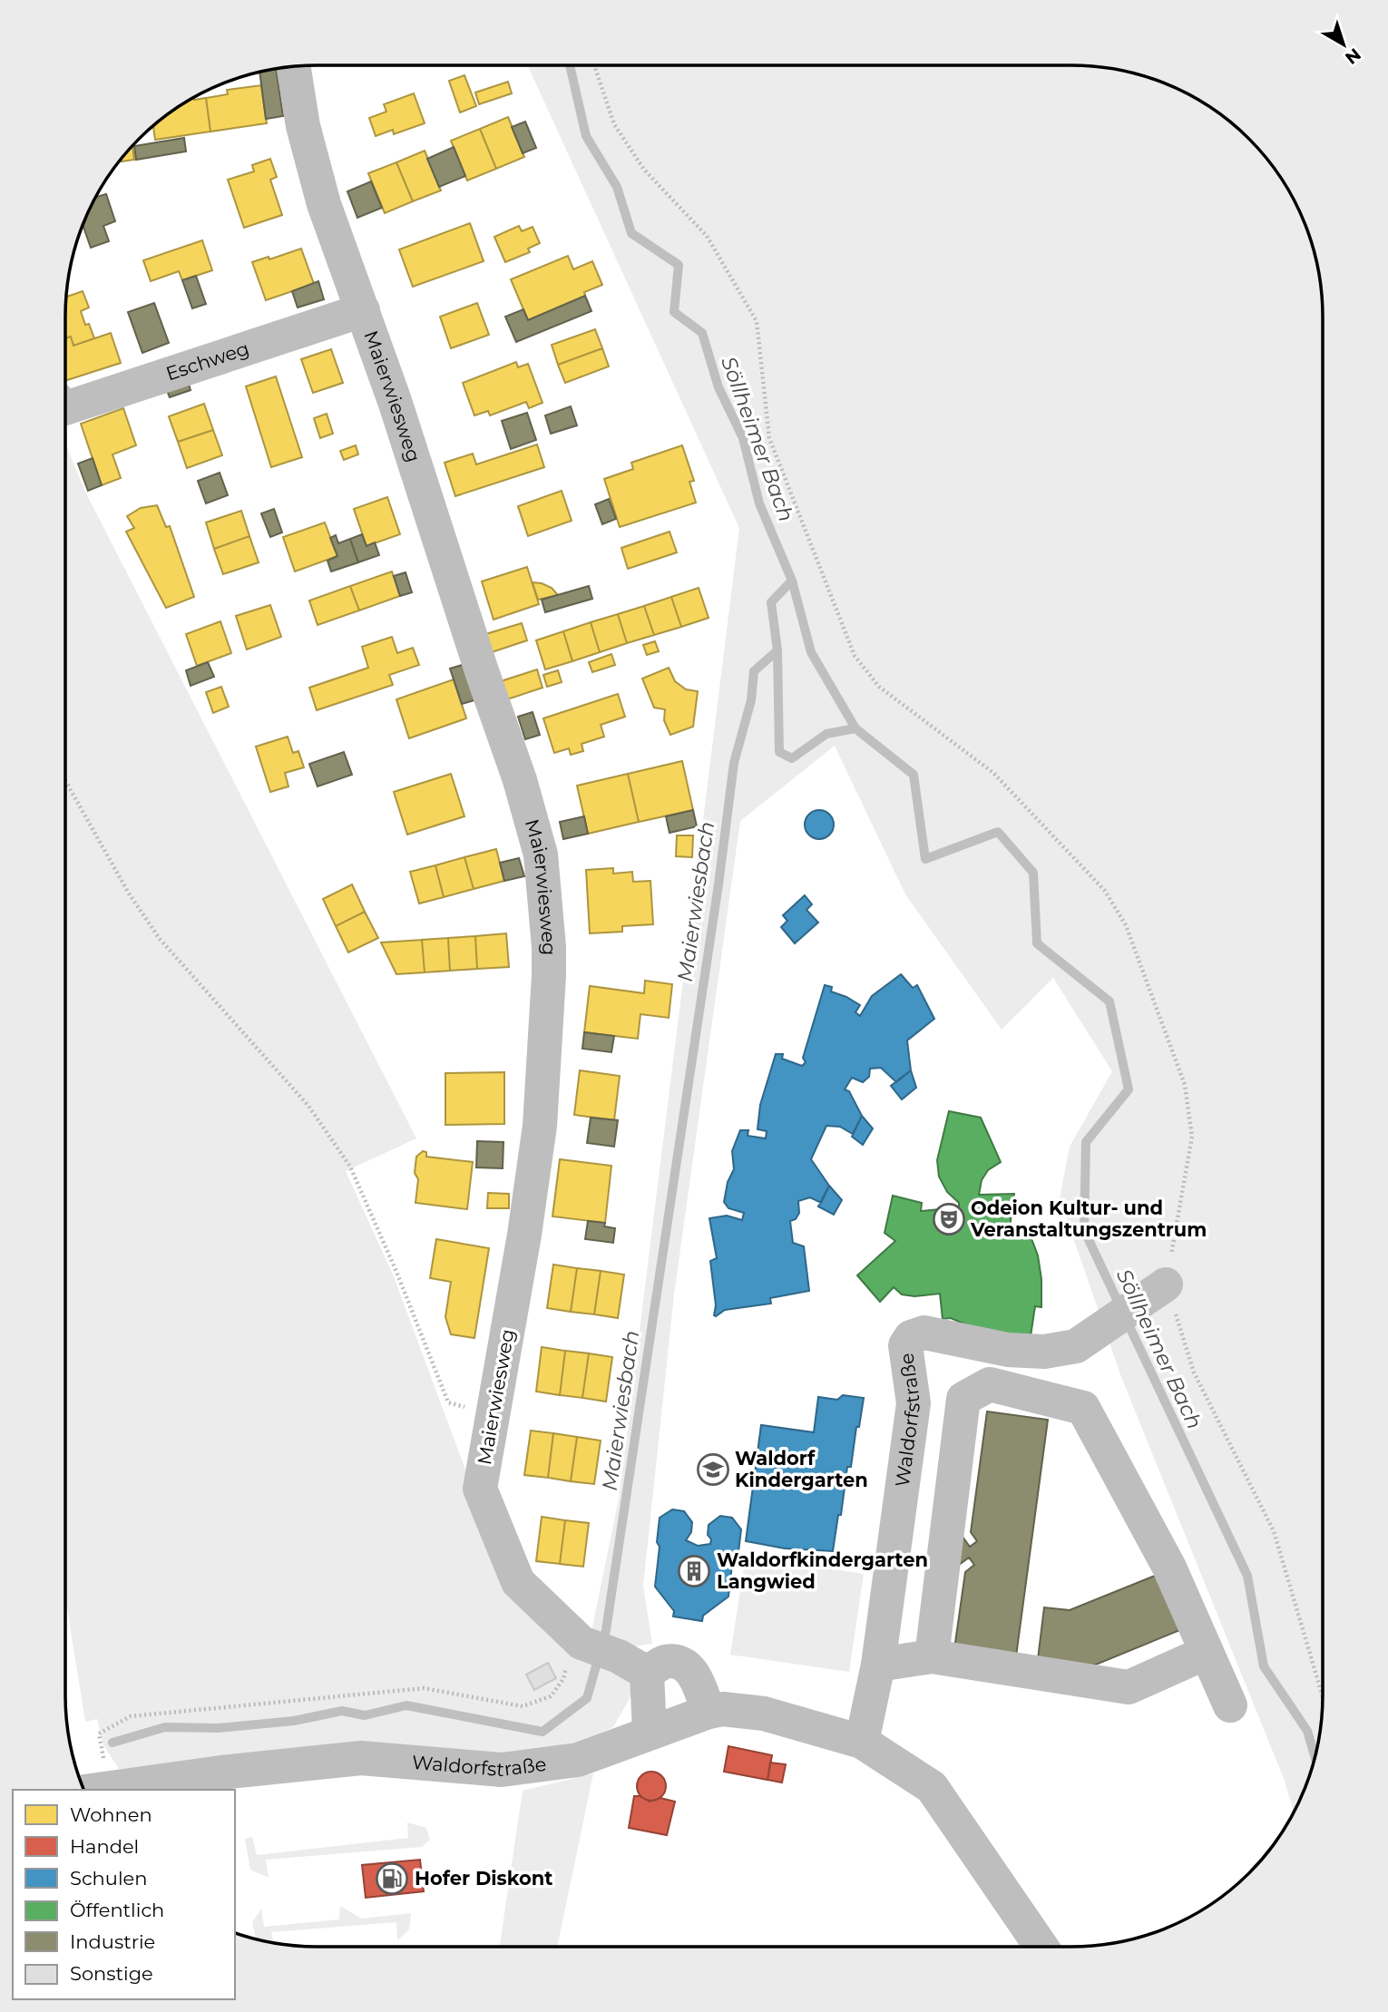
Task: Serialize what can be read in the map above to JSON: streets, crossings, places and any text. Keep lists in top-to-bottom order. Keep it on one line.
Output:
{"streets":{"street":["Eschweg","Maierwiesweg","Waldorfstraße"]},"crossings":[["Eschweg","Maierwiesweg"]],"water":["Söllheimer Bach","Maierwiesbach"],"places":{"theatre":["Odeion Kultur- und Veranstaltungszentrum"],"school or university":["Waldorf Kindergarten"],"building":["Waldorfkindergarten Langwied"],"fuel station":["Hofer Diskont"]},"legend":["Wohnen","Handel","Schulen","Öffentlich","Industrie","Sonstige"],"north":"bottom right"}
